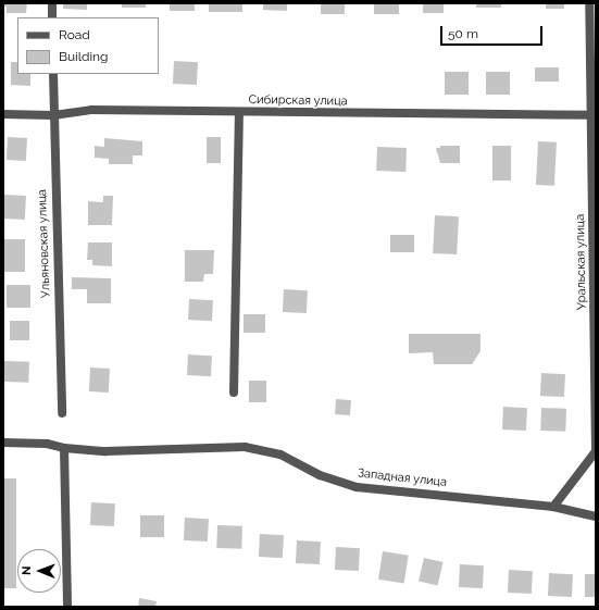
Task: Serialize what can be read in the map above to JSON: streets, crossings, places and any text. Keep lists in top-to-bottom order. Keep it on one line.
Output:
{"streets":{"street":["Сибирская улица","Ульяновская улица","Уральская улица","Западная улица"]},"crossings":[["Сибирская улица","Ульяновская улица"],["Сибирская улица","Уральская улица"],["Уральская улица","Западная улица"]],"legend":["Road","Building"],"scale_bar":"50 m","north":"left"}
